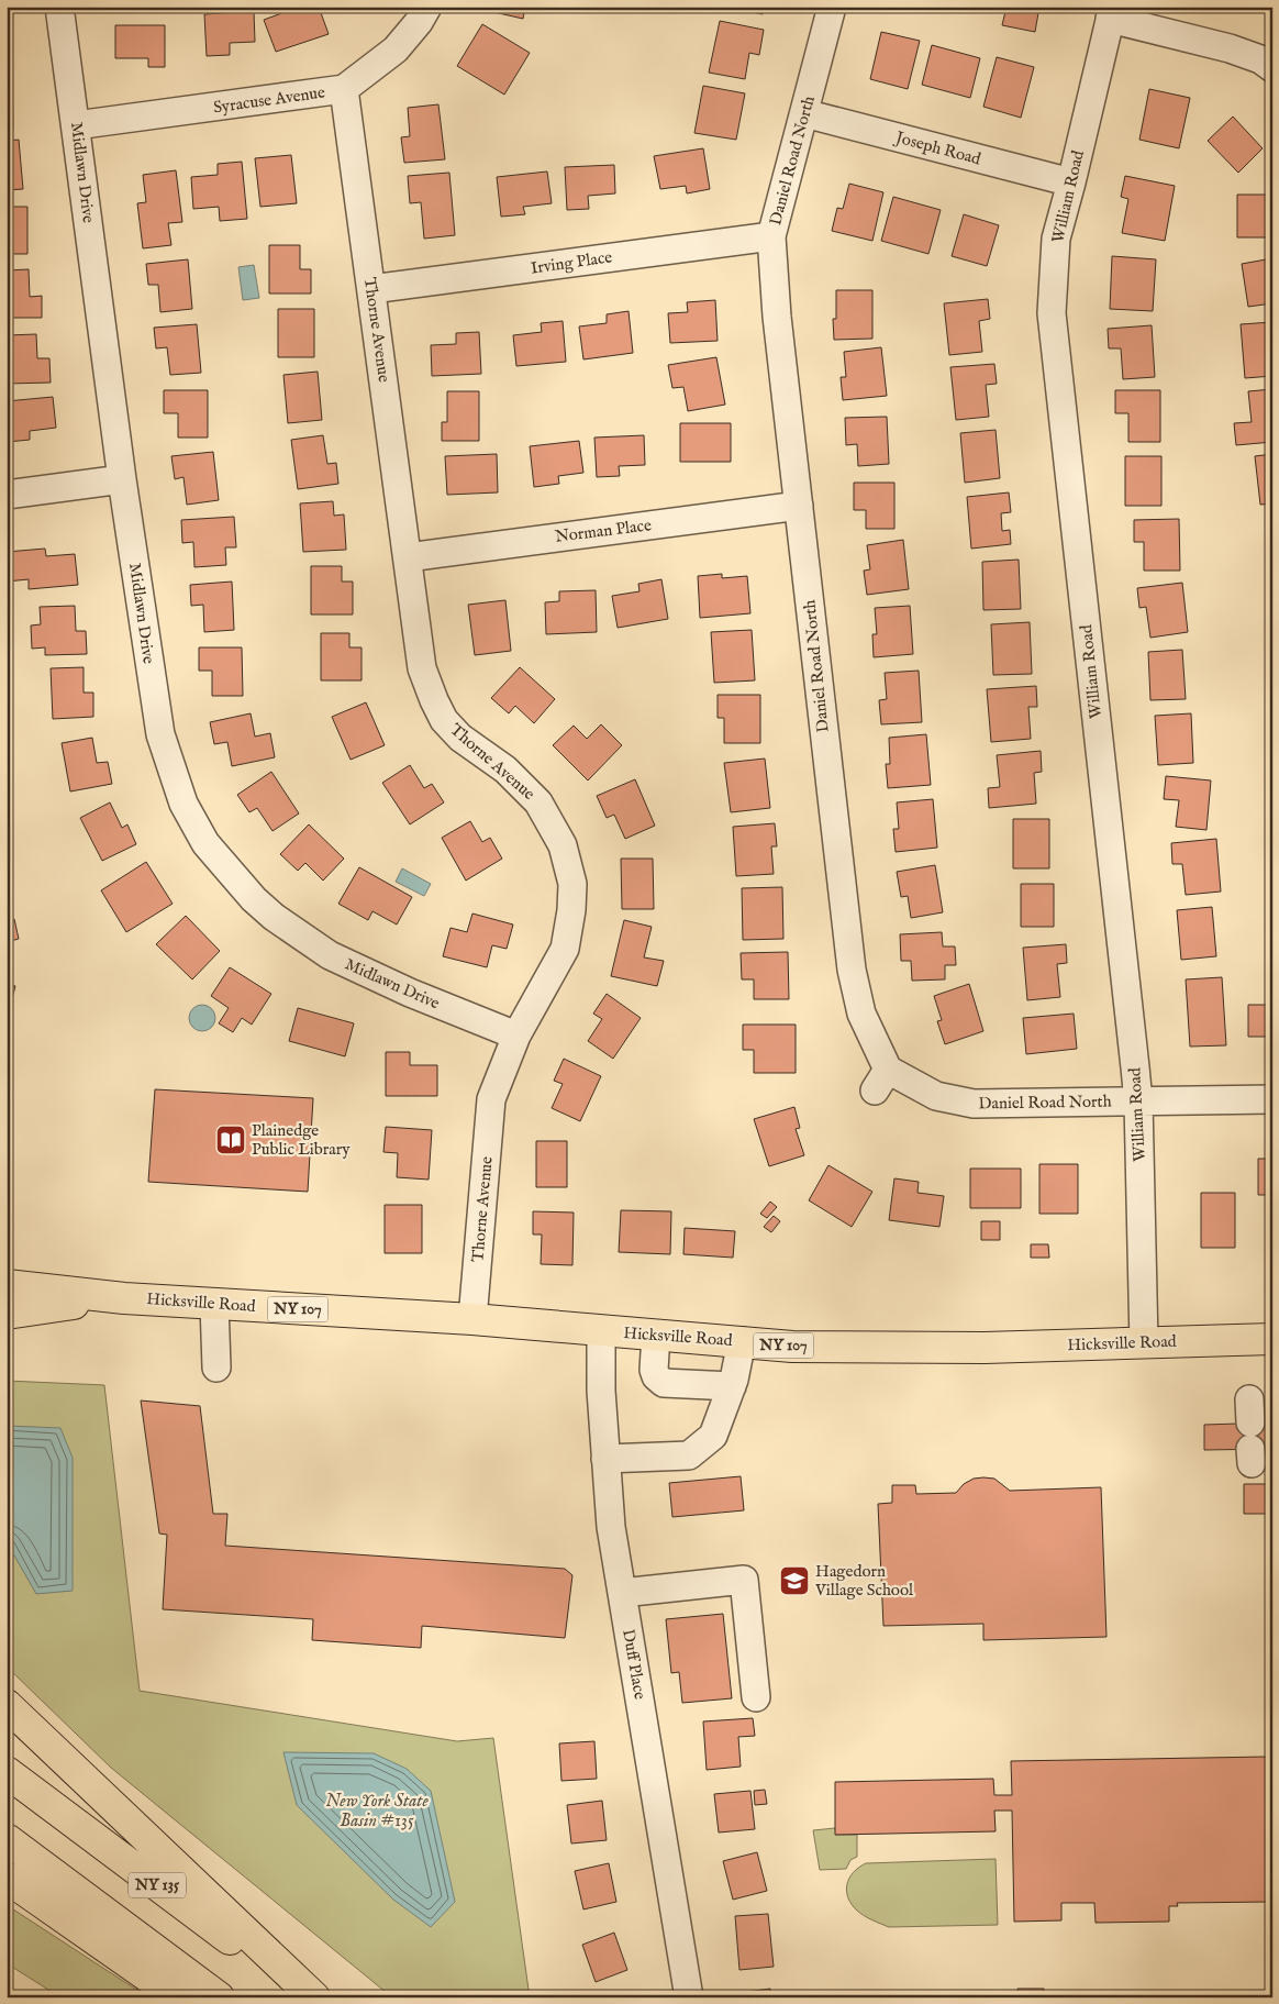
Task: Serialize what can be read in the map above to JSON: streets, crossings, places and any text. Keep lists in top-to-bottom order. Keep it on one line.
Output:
{"streets":{"main road":["Hicksville Road","NY 107","NY 135"],"street":["Syracuse Avenue","Joseph Road","Daniel Road North","Midlawn Drive","William Road","Irving Place","Thorne Avenue","Norman Place","Duff Place"]},"crossings":[["Syracuse Avenue","Midlawn Drive"],["Syracuse Avenue","Thorne Avenue"],["Joseph Road","Daniel Road North"],["Joseph Road","William Road"],["Daniel Road North","William Road"],["Daniel Road North","Irving Place"],["Daniel Road North","Norman Place"],["Midlawn Drive","Thorne Avenue"],["William Road","Hicksville Road"],["Irving Place","Thorne Avenue"],["Thorne Avenue","Norman Place"],["Thorne Avenue","Hicksville Road"],["Hicksville Road","Duff Place"]],"water":["New York State Basin #135"],"places":{"library":["Plainedge Public Library"],"school or university":["Hagedorn Village School"]}}
